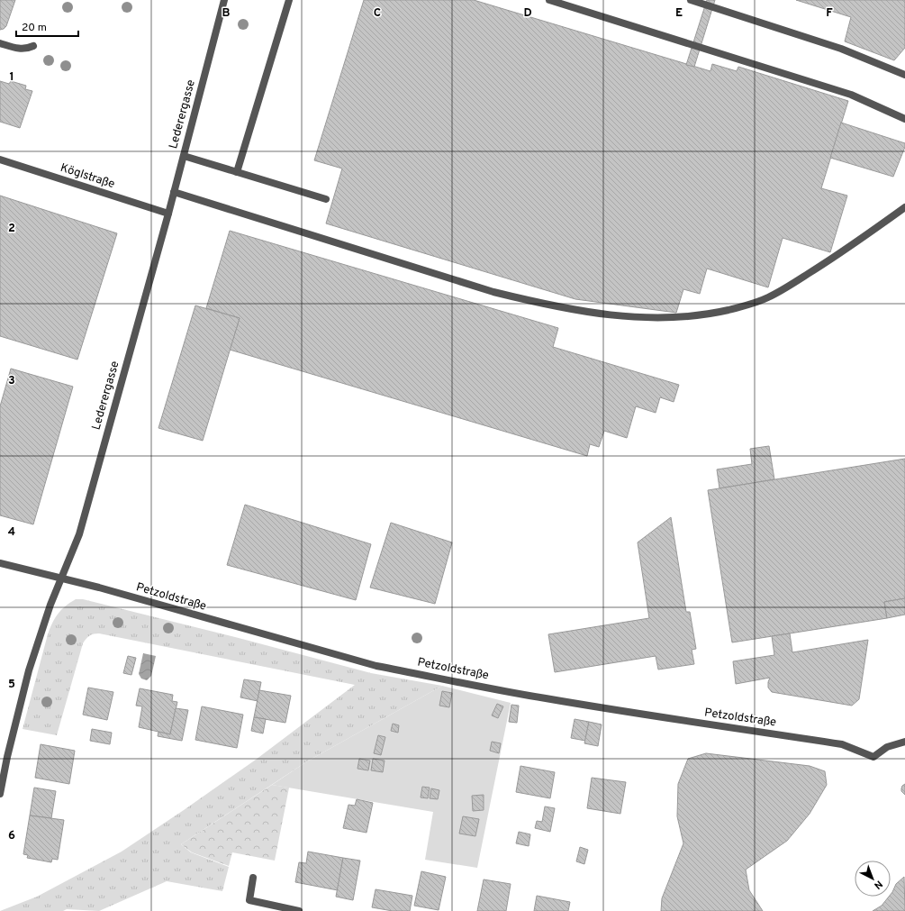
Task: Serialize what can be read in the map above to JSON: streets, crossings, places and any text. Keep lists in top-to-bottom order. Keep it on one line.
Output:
{"streets":{"street":["Lederergasse","Köglstraße","Petzoldstraße"]},"crossings":[["Lederergasse","Köglstraße"],["Lederergasse","Petzoldstraße"]],"scale_bar":"20 m","north":"bottom right","grid":{"columns":["B","C","D","E","F"],"rows":["1","2","3","4","5","6"]}}
